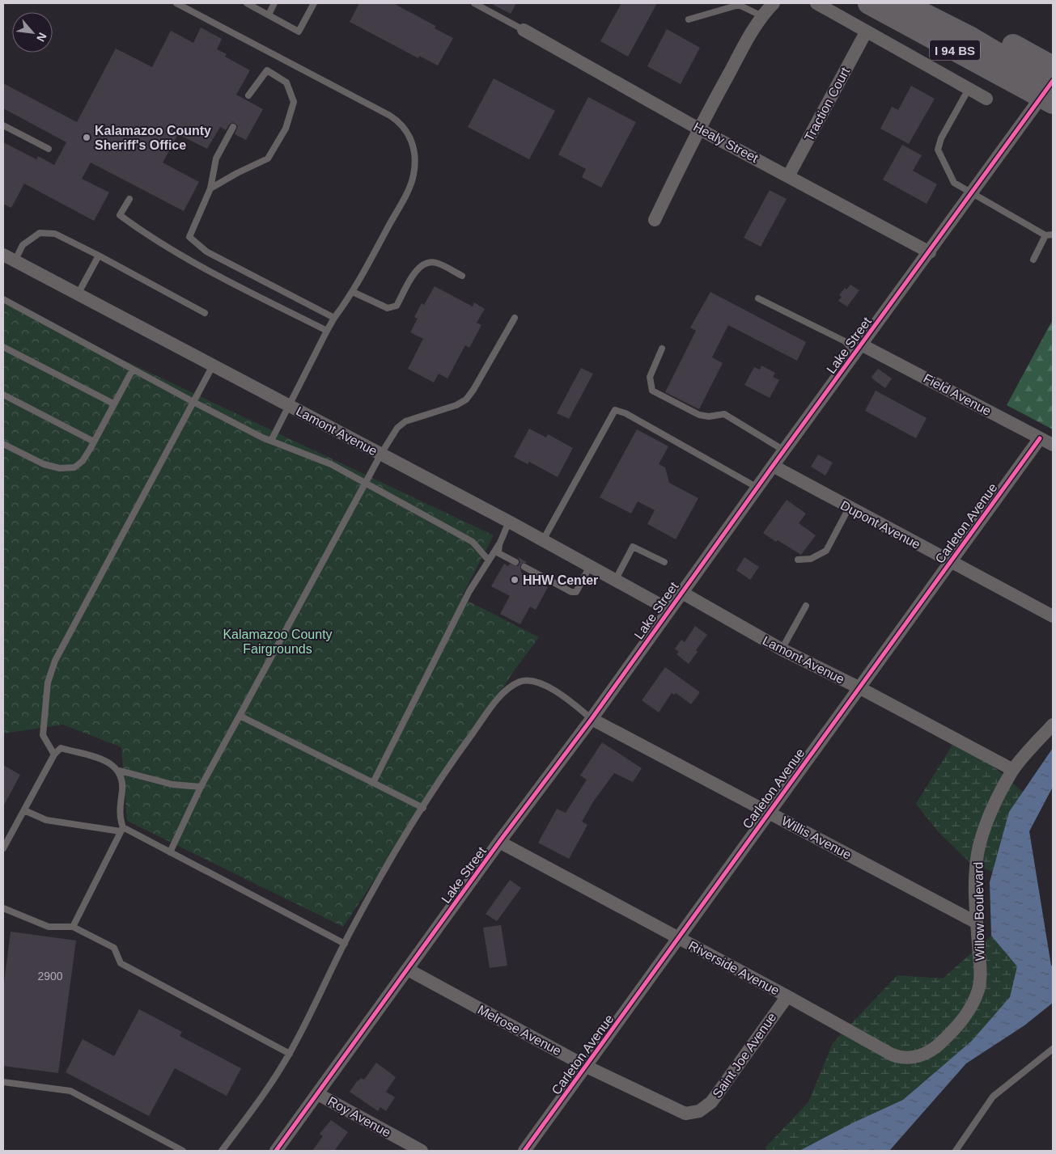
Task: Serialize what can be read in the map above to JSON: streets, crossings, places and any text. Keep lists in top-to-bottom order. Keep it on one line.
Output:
{"streets":{"highway":["I 94 BS"],"street":["Traction Court","Healy Street","Lake Street","Field Avenue","Lamont Avenue","Carleton Avenue","Dupont Avenue","Willis Avenue","Willow Boulevard","Riverside Avenue","Melrose Avenue","Saint Joe Avenue","Roy Avenue"]},"crossings":[["I 94 BS","Lake Street"],["Traction Court","Healy Street"],["Healy Street","Lake Street"],["Lake Street","Field Avenue"],["Lake Street","Lamont Avenue"],["Lake Street","Dupont Avenue"],["Lake Street","Willis Avenue"],["Lake Street","Riverside Avenue"],["Lake Street","Melrose Avenue"],["Lake Street","Roy Avenue"],["Field Avenue","Carleton Avenue"],["Lamont Avenue","Carleton Avenue"],["Lamont Avenue","Willow Boulevard"],["Carleton Avenue","Dupont Avenue"],["Carleton Avenue","Willis Avenue"],["Carleton Avenue","Riverside Avenue"],["Carleton Avenue","Melrose Avenue"],["Willis Avenue","Willow Boulevard"],["Willow Boulevard","Riverside Avenue"],["Riverside Avenue","Saint Joe Avenue"],["Melrose Avenue","Saint Joe Avenue"]],"parks":["Kalamazoo County Fairgrounds"],"places":["Kalamazoo County Sheriff's Office","HHW Center"],"house_numbers":["2900"],"north":"bottom right"}
